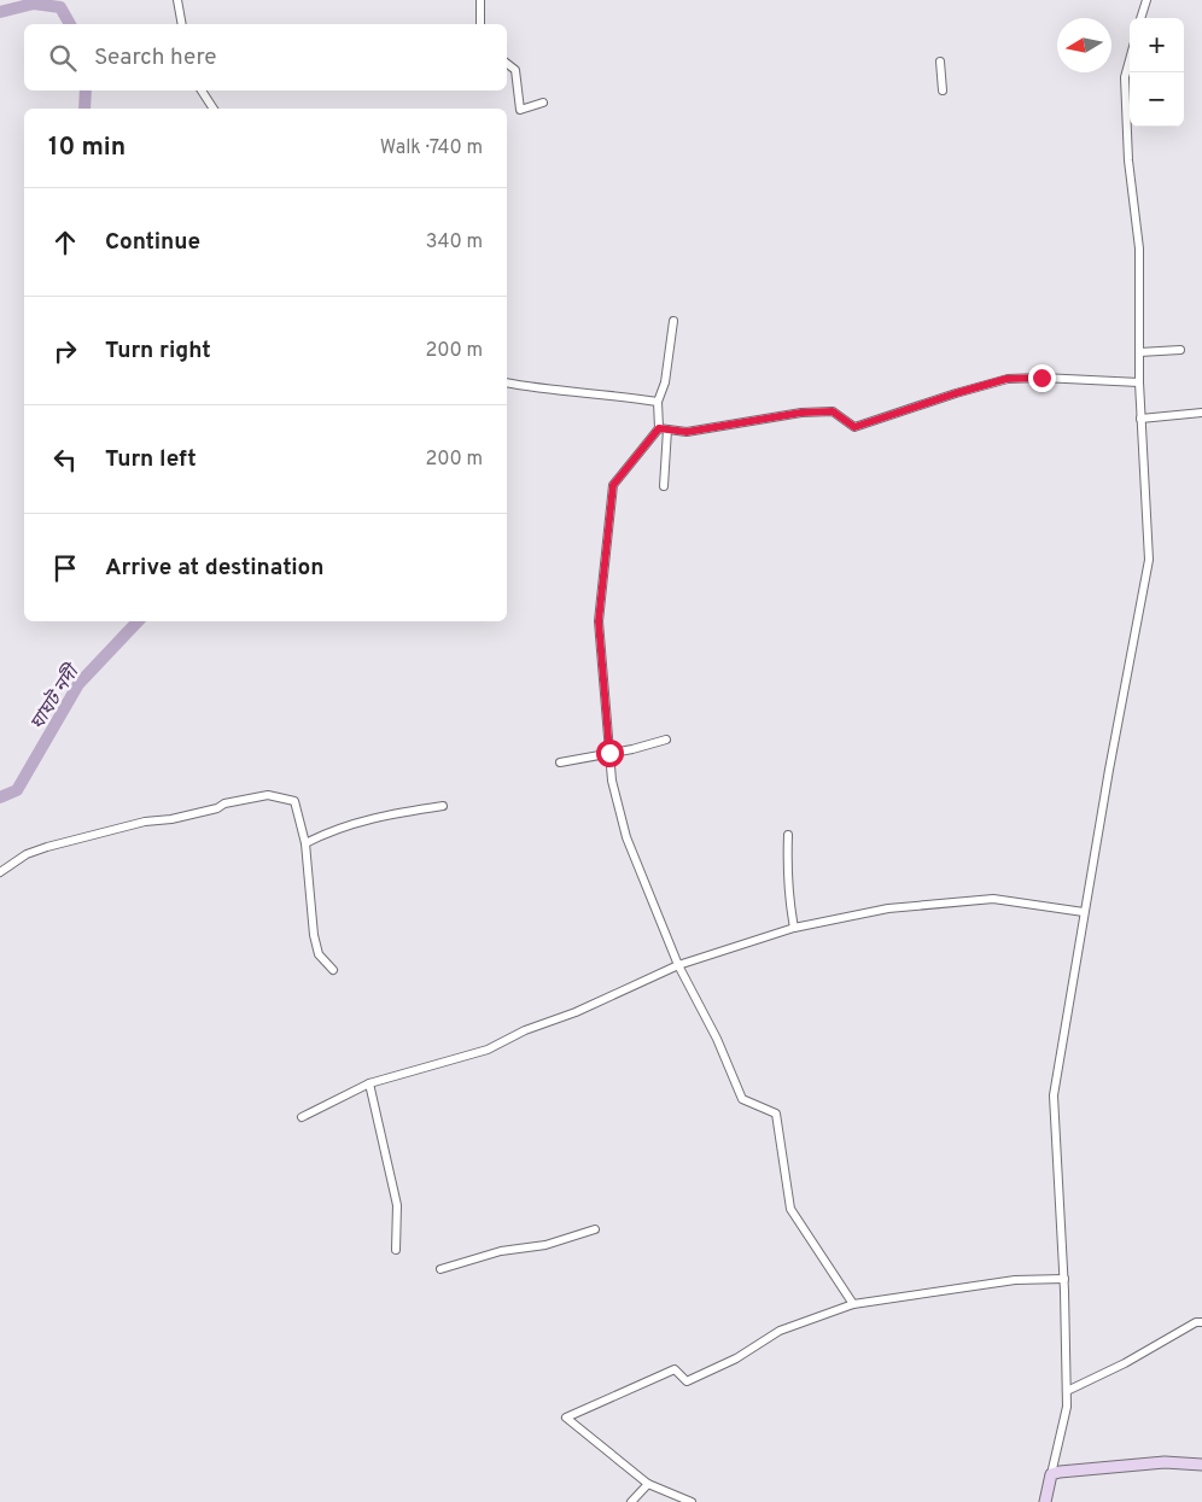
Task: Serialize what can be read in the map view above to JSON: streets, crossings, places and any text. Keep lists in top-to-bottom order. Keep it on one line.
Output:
{"water":["ঘাঘট নদী"],"north":"left","page":{"map_buttons":["+","−"],"search":"Search here","heading":["10 min","Walk · 740 m"],"list":[["Continue","340 m"],["Turn right","200 m"],["Turn left","200 m"],"Arrive at destination"]}}
